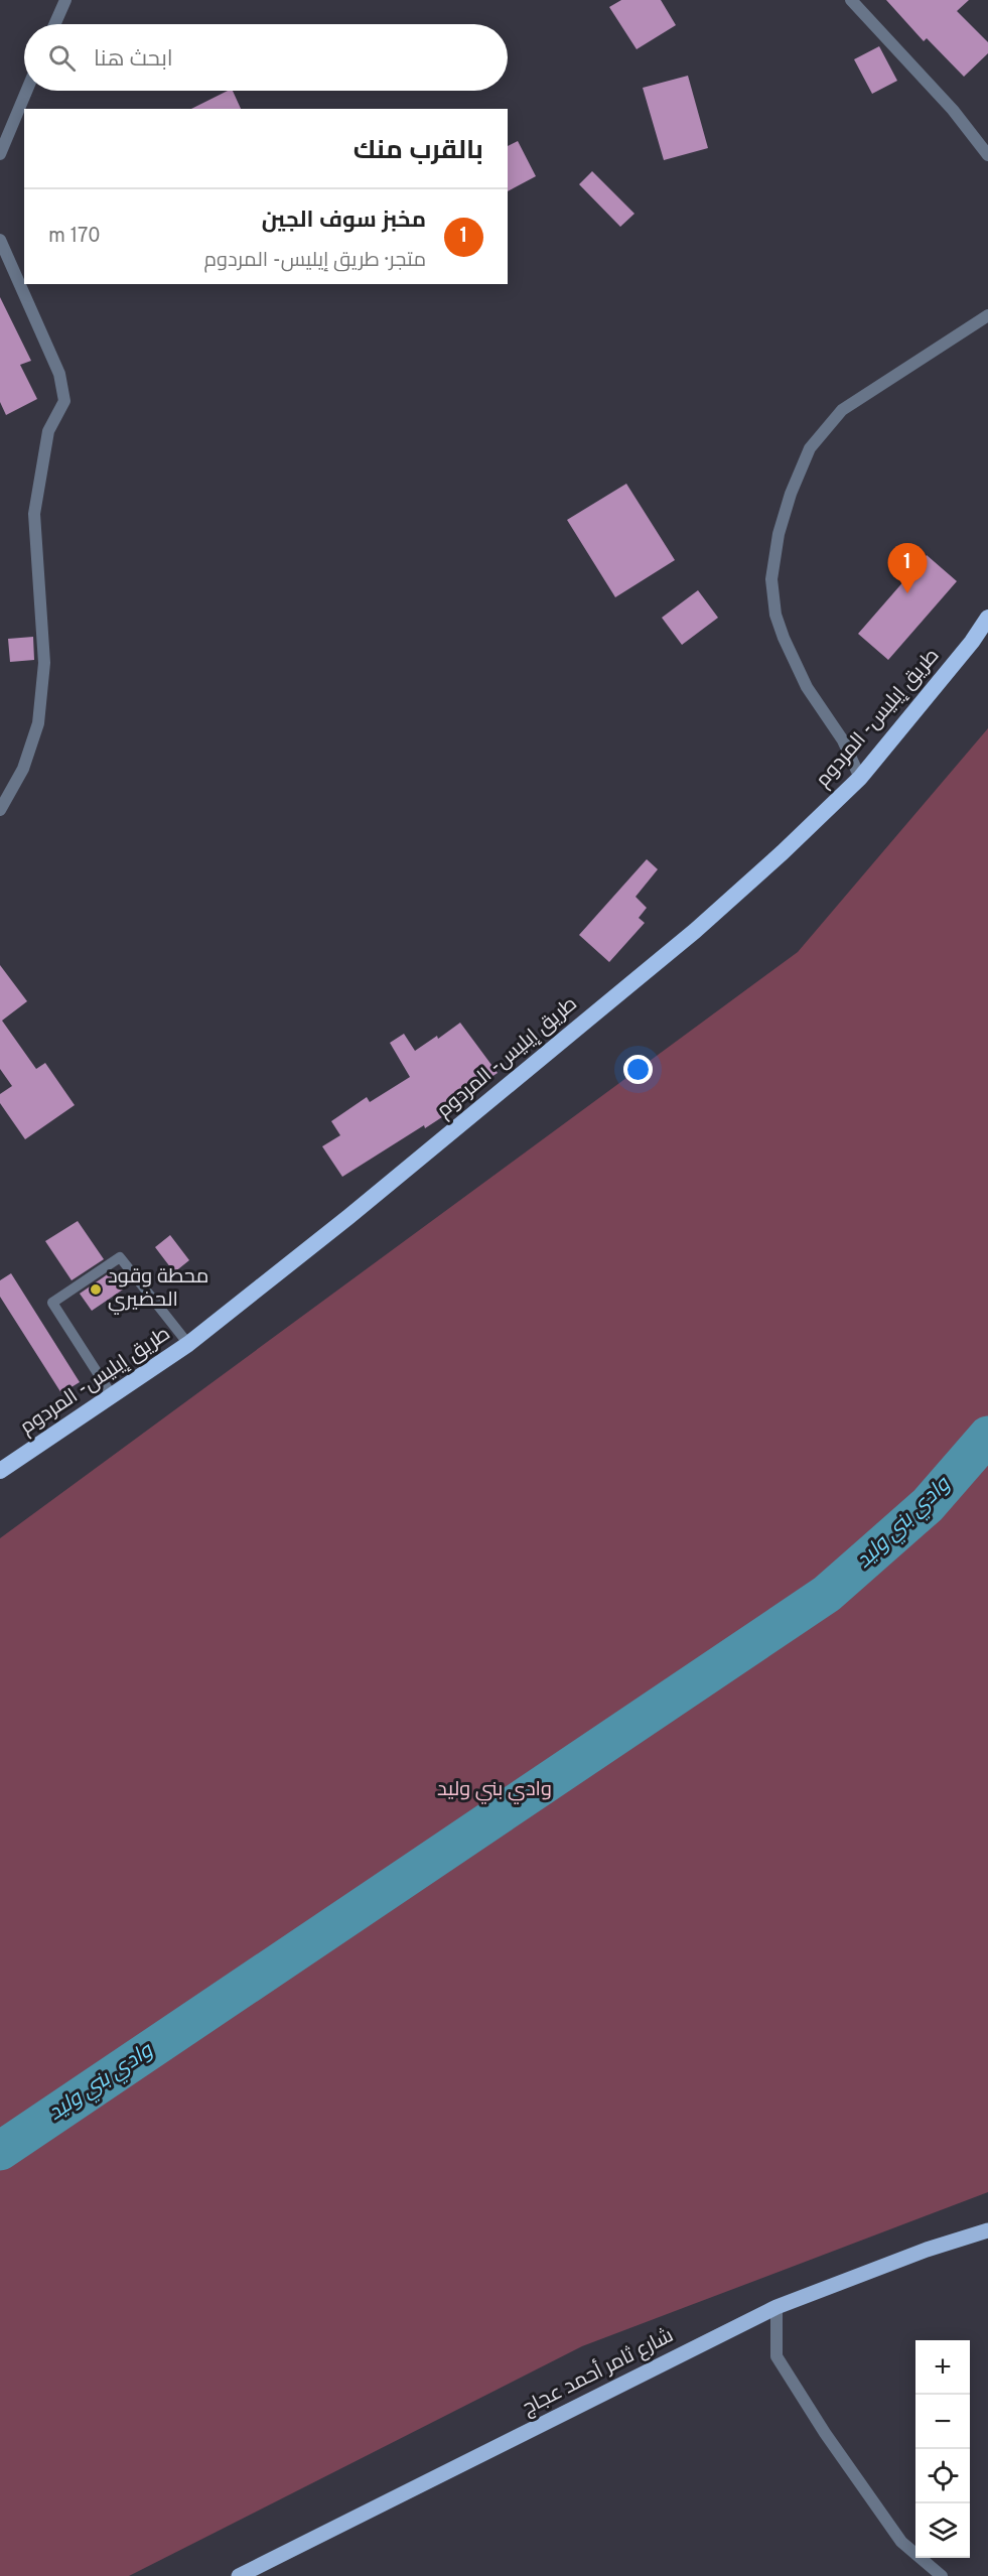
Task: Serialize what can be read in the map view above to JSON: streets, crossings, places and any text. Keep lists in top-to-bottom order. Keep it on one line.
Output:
{"streets":{"highway":["طريق إيليس- المردوم"],"main road":["شارع ثامر أحمد عجاج"]},"water":["وادي بني وليد"],"parks":["وادي بني وليد"],"places":["محطة وقود الحضيري"],"page":{"search":"ابحث هنا","heading":"بالقرب منك","list":[{"mark":"1","name":"مخبز سوف الجين","note":"متجر · طريق إيليس- المردوم","value":"170 m"}],"pins":"1","map_buttons":["+","−"]}}
